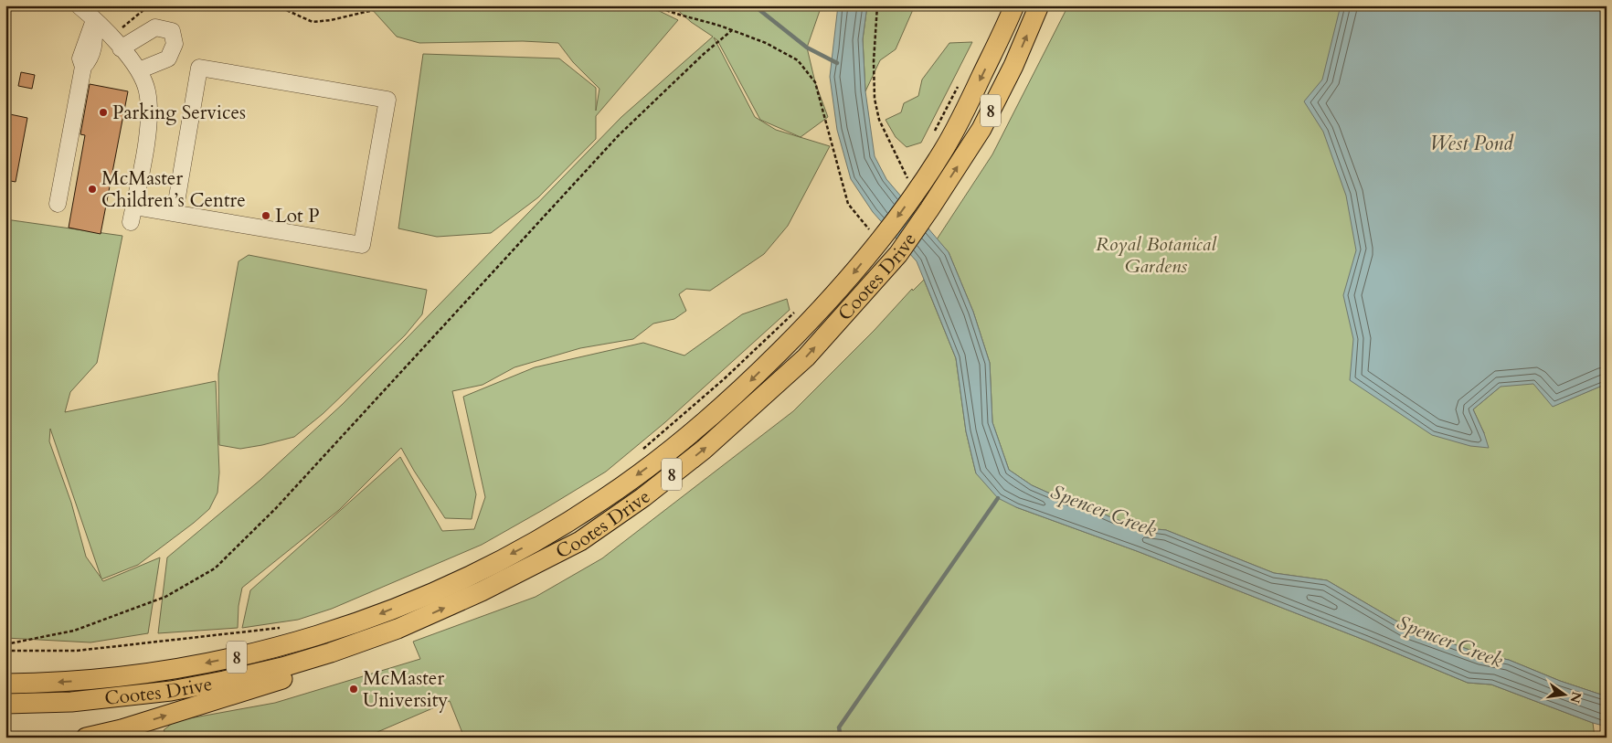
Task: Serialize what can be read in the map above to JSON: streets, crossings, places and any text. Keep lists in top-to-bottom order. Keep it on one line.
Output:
{"streets":{"main road":["8","Cootes Drive"]},"water":["West Pond","Spencer Creek"],"parks":["Royal Botanical Gardens"],"places":["Parking Services","McMaster Children’s Centre","Lot P","McMaster University"],"north":"right"}
